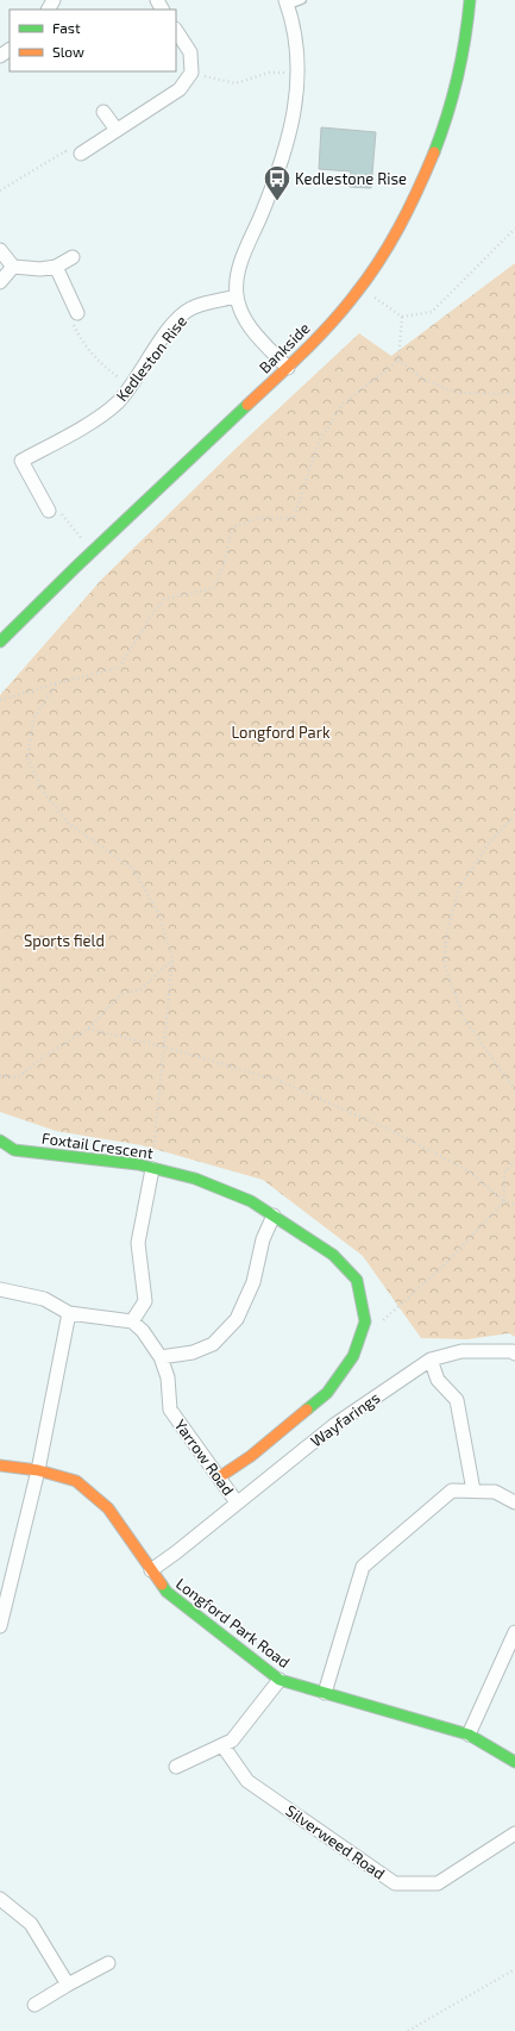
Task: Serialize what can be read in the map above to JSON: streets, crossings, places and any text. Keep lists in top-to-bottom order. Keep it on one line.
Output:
{"streets":{"street":["Bankside","Kedleston Rise","Foxtail Crescent","Wayfarings","Yarrow Road","Longford Park Road","Silverweed Road"]},"crossings":[["Wayfarings","Yarrow Road"],["Wayfarings","Longford Park Road"]],"parks":["Longford Park","Sports field"],"places":{"bus stop":["Kedlestone Rise"]},"legend":["Fast","Slow"]}
